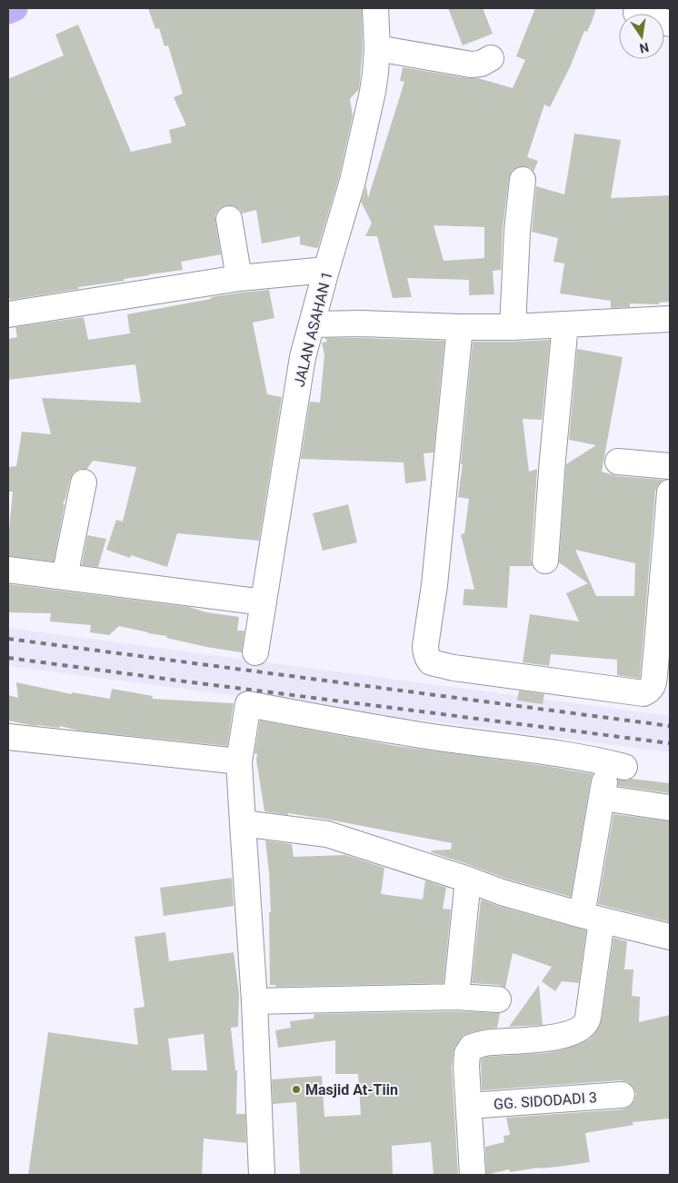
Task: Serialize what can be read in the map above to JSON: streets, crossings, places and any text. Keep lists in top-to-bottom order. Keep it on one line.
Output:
{"streets":{"street":["JALAN ASAHAN 1","GG. SIDODADI 3"]},"places":["Masjid At-Tiin"],"north":"bottom"}
